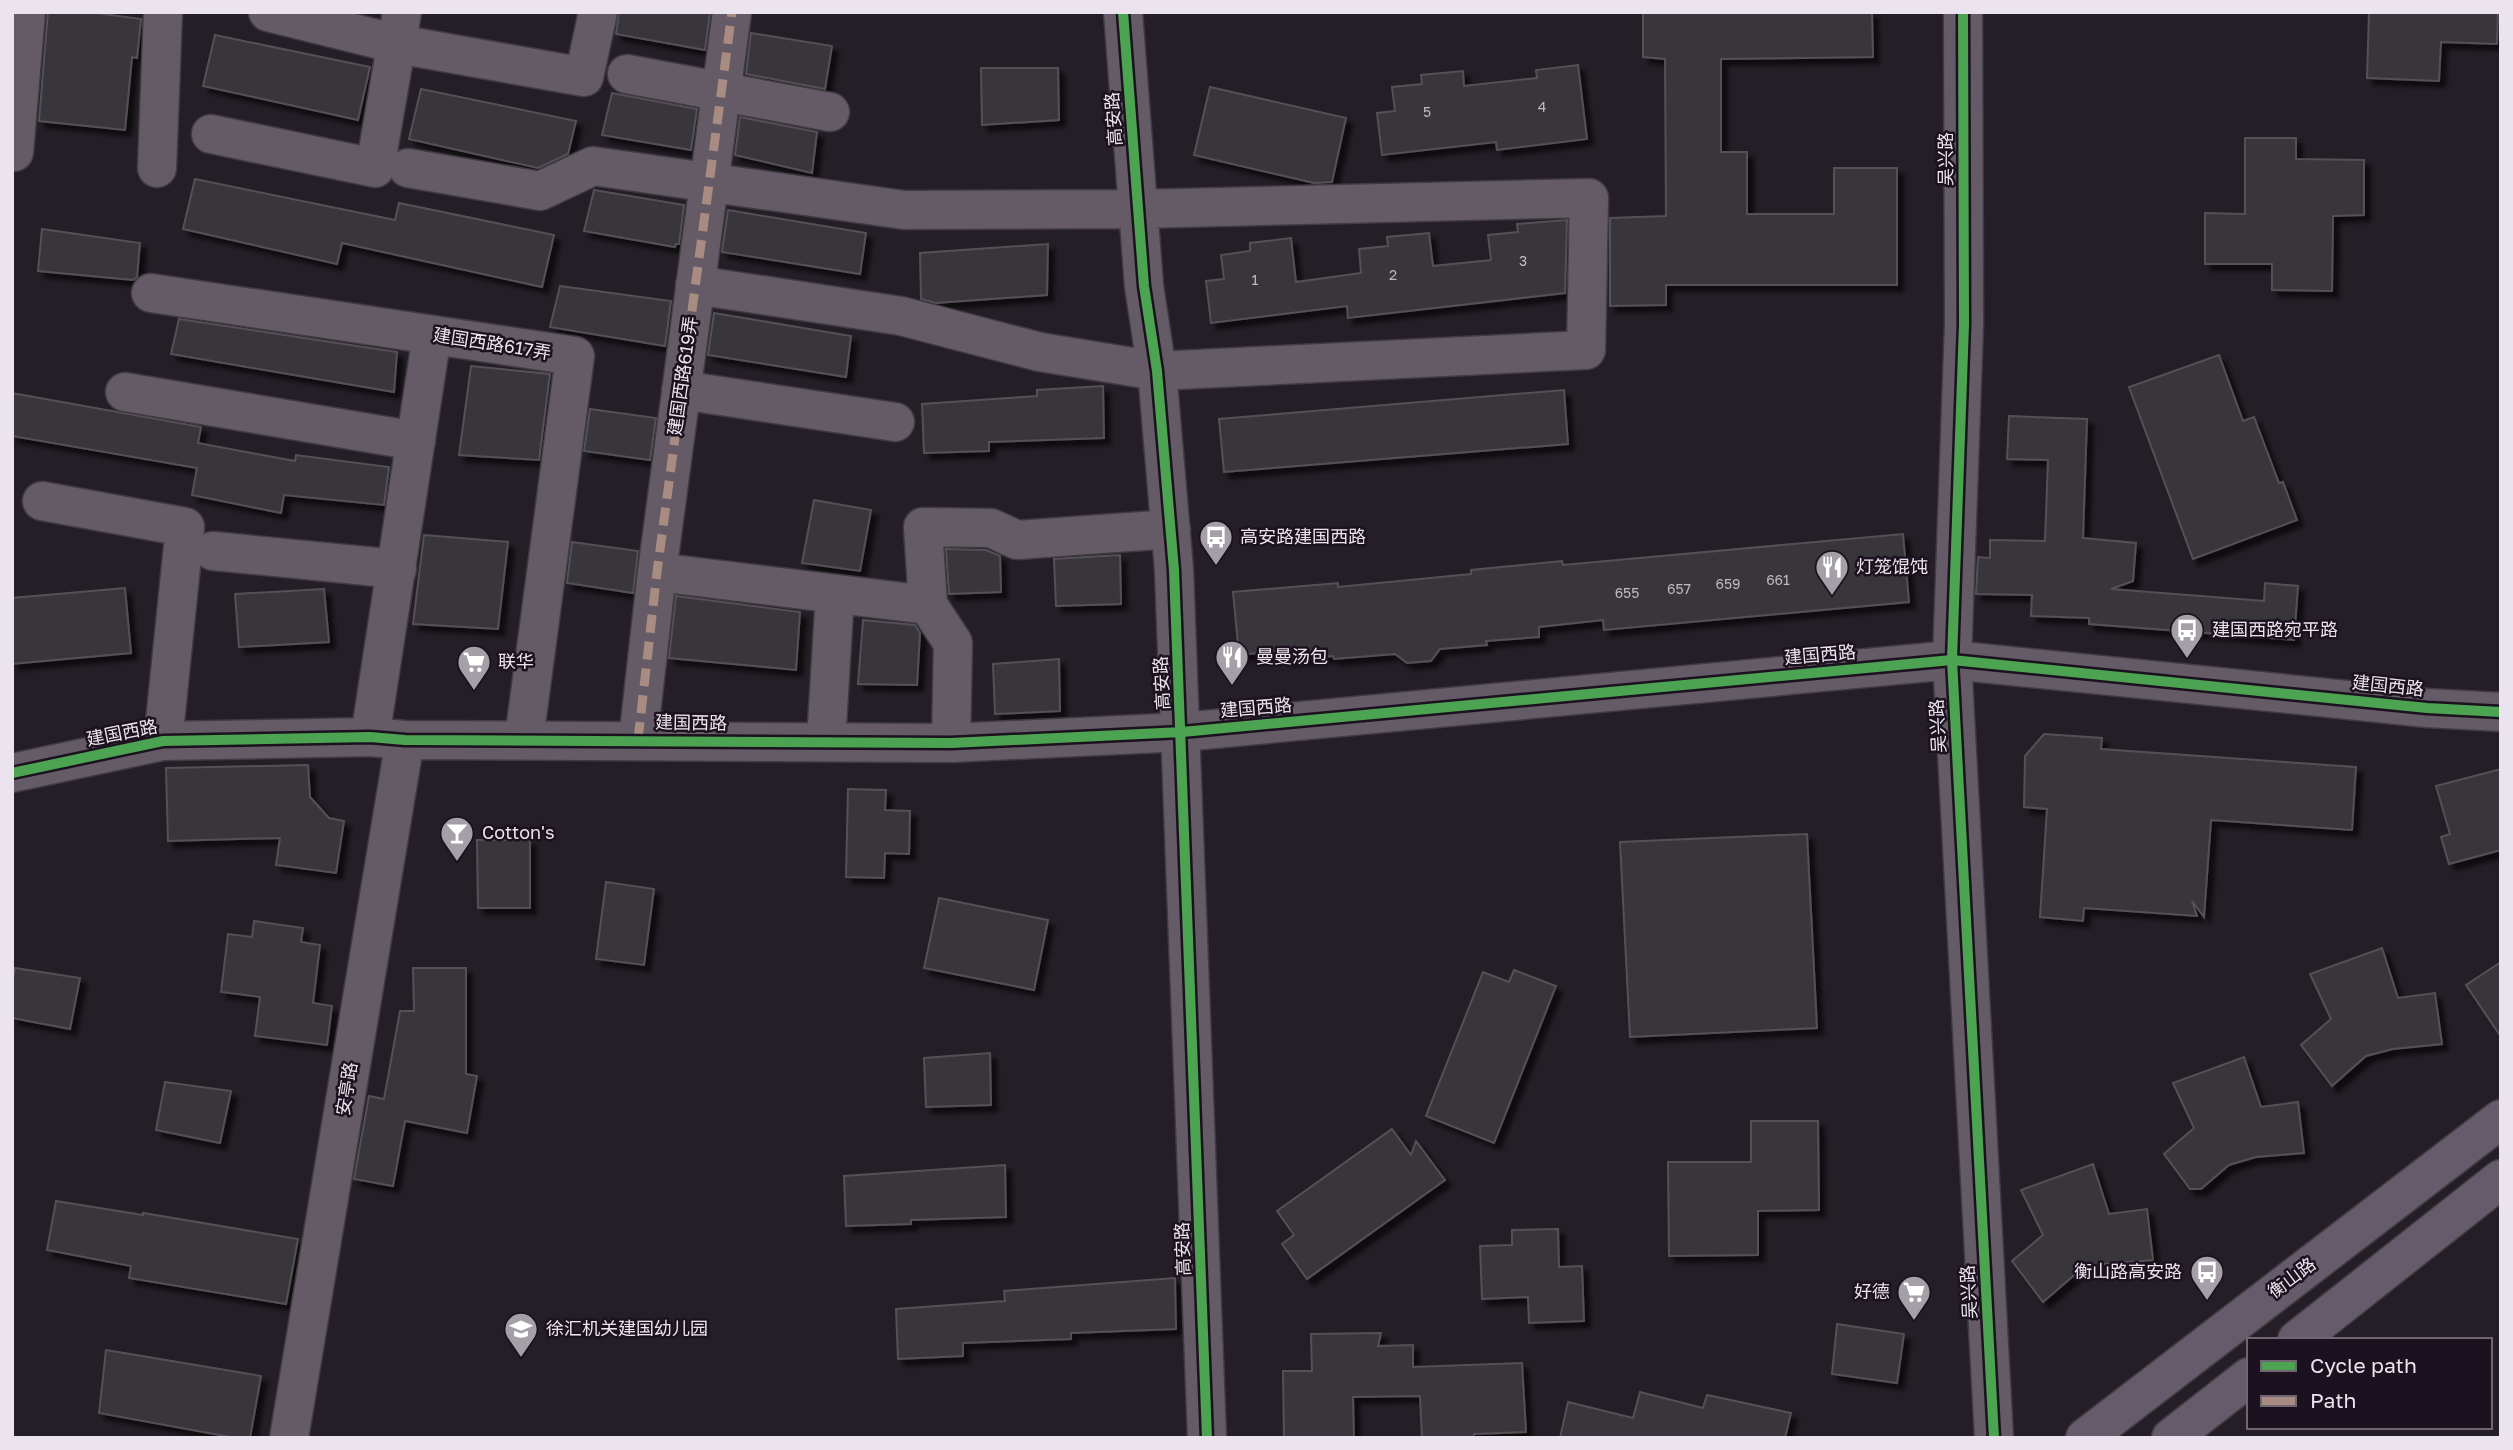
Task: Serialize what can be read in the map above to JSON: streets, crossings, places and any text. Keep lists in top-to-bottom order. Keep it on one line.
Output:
{"streets":{"main road":["衡山路"],"street":["高安路","吴兴路","建国西路617弄","建国西路619弄","建国西路","安亭路"]},"crossings":[["高安路","建国西路"],["吴兴路","建国西路"],["建国西路617弄","建国西路"],["建国西路617弄","安亭路"],["建国西路619弄","建国西路"],["建国西路","安亭路"]],"places":{"bus stop":["高安路建国西路","建国西路宛平路","衡山路高安路"],"restaurant":["灯笼馄饨","曼曼汤包"],"supermarket":["联华","好德"],"bar":["Cotton's"],"school or university":["徐汇机关建国幼儿园"]},"house_numbers":["4","5","3","2","1","661","659","657","655"],"legend":["Cycle path","Path"]}
